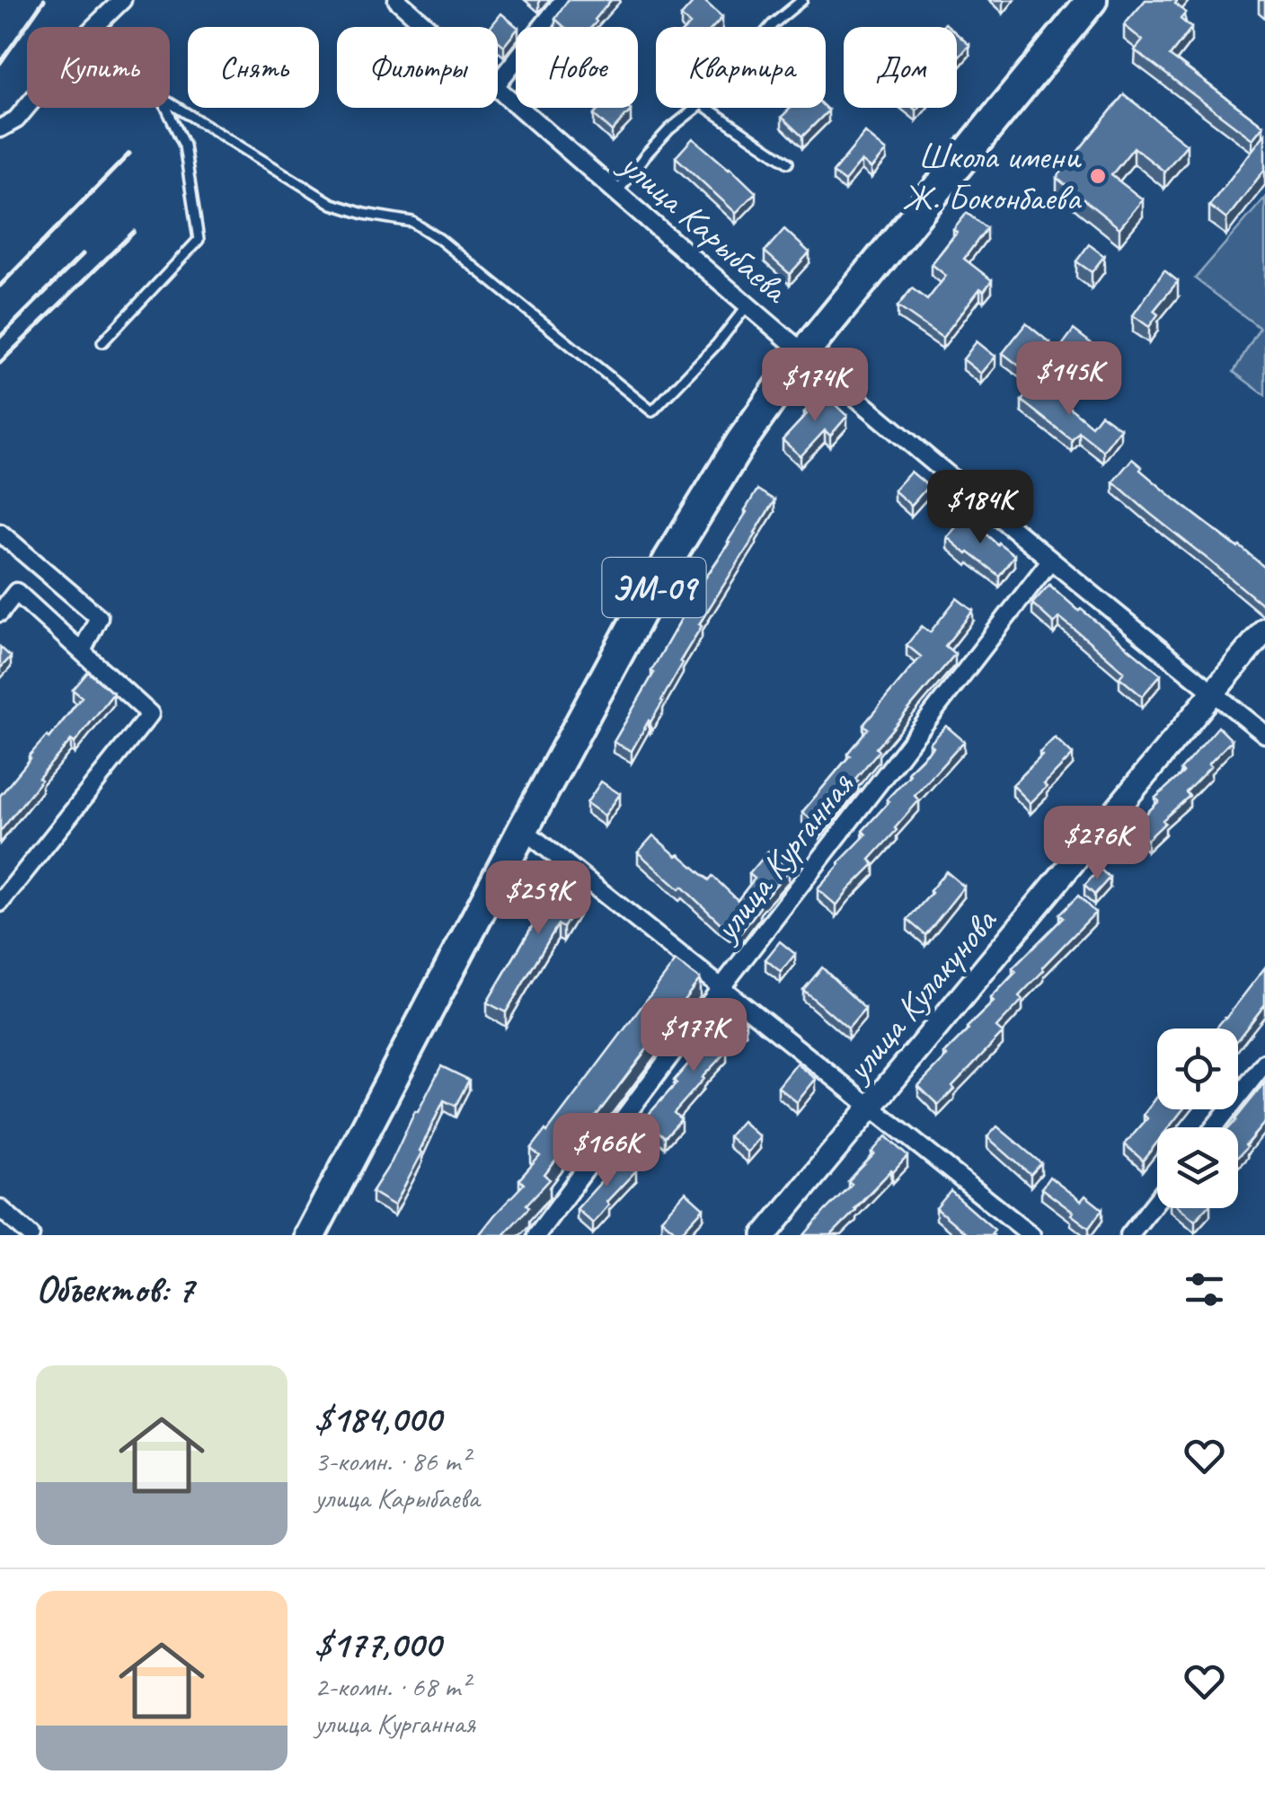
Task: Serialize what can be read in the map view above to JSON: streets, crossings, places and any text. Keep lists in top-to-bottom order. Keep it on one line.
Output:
{"streets":{"highway":["ЭМ-09"],"street":["улица Карыбаева","улица Курганная","улица Кулакунова"]},"crossings":[["улица Карыбаева","ЭМ-09"],["улица Карыбаева","улица Курганная"],["улица Карыбаева","улица Кулакунова"]],"places":["Школа имени Ж. Боконбаева"],"page":{"chip":["Купить","Снять","Фильтры","Новое","Квартира","Дом"],"price":["$145K","$174K","$184K","$276K","$259K","$177K","$166K"],"heading":"Объектов: 7","list":[{"name":"$184,000","note":"3-комн. · 86 m² · улица Карыбаева"},{"name":"$177,000","note":"2-комн. · 68 m² · улица Курганная"}]}}
